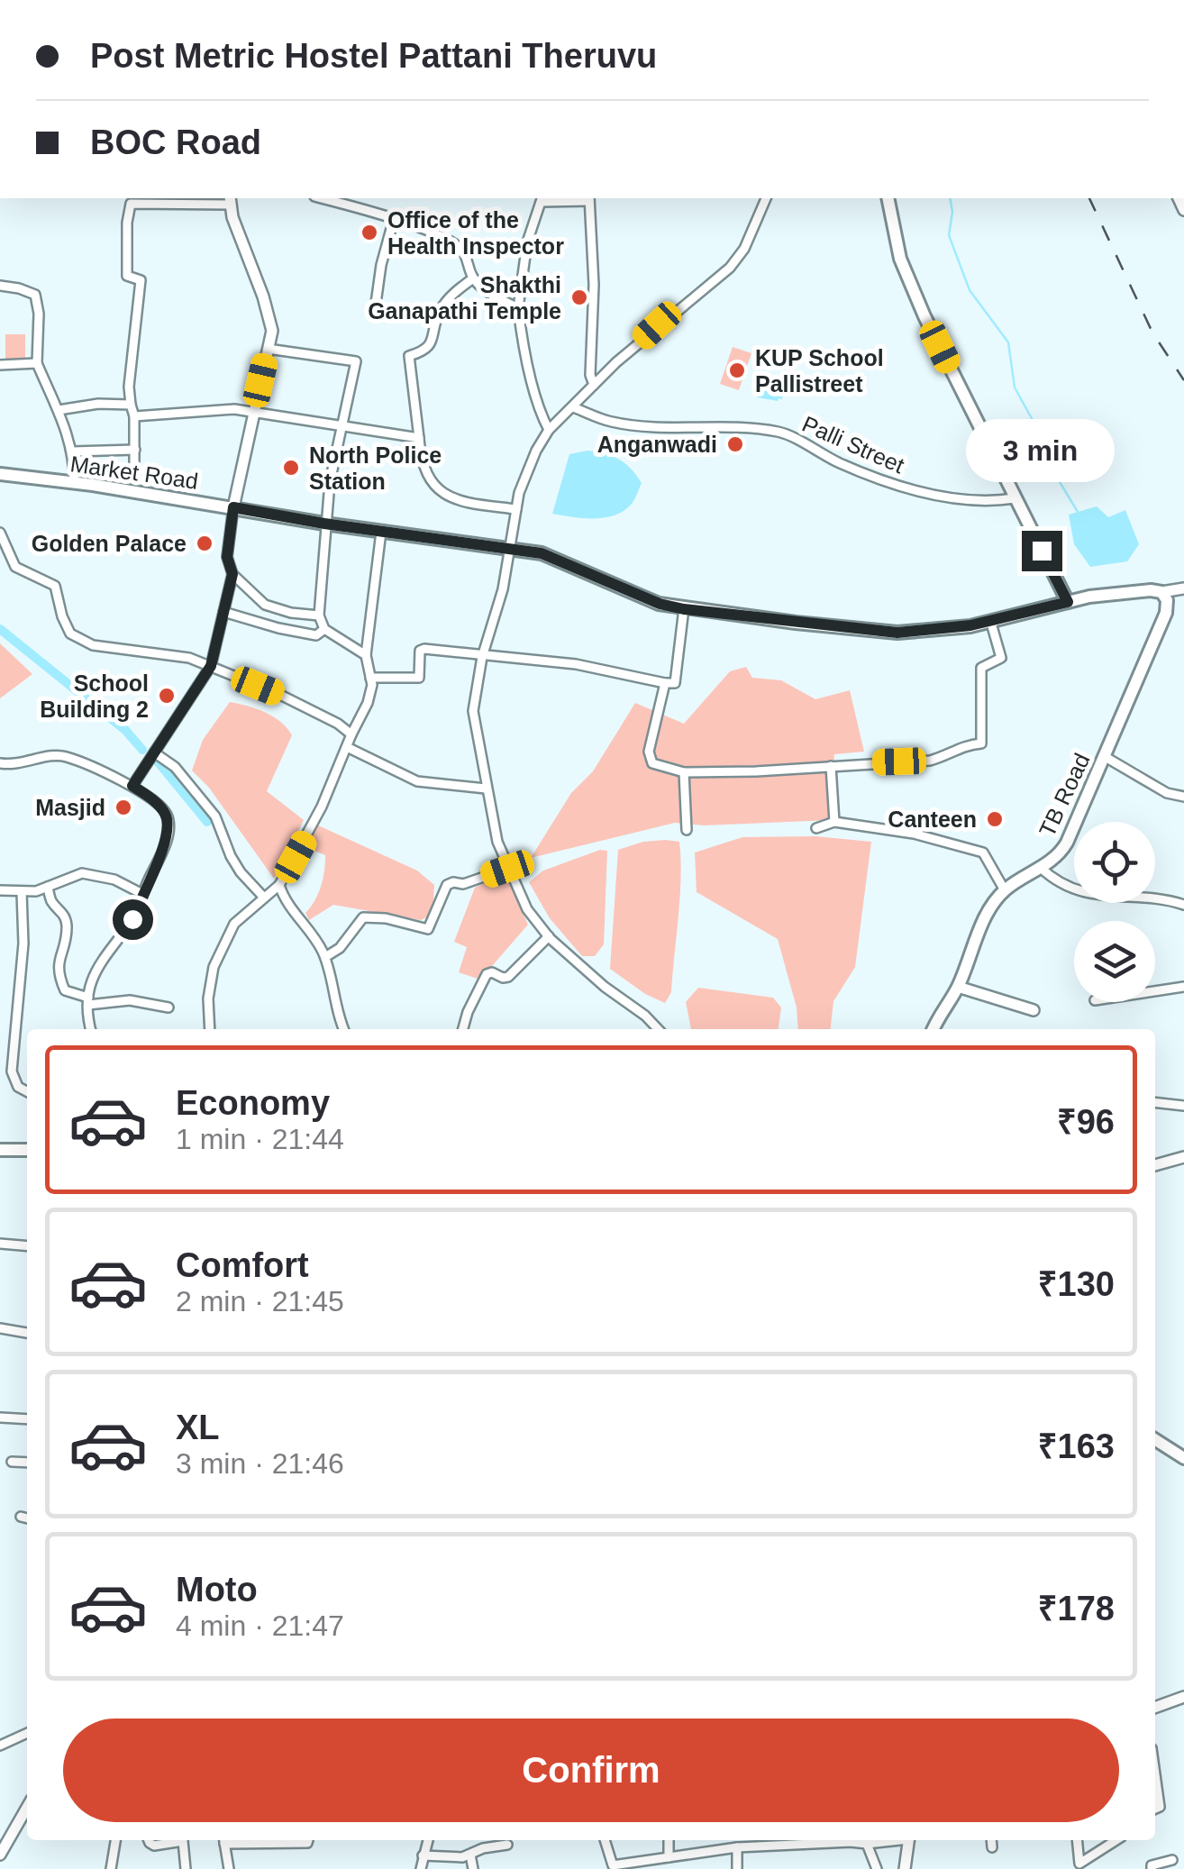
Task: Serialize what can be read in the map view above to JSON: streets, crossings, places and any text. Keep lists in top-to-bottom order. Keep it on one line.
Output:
{"streets":{"main road":["Market Road","TB Road"],"street":["Palli Street"]},"crossings":[["Market Road","TB Road"]],"places":["Office of the Health Inspector","Shakthi Ganapathi Temple","KUP School Pallistreet","Anganwadi","North Police Station","Golden Palace","School Building 2","Masjid","Canteen"],"page":{"banner":["Post Metric Hostel Pattani Theruvu","BOC Road"],"bubble":"3 min","list":[{"name":"Economy","note":"1 min · 21:44","value":"₹96"},{"name":"Comfort","note":"2 min · 21:45","value":"₹130"},{"name":"XL","note":"3 min · 21:46","value":"₹163"},{"name":"Moto","note":"4 min · 21:47","value":"₹178"}],"buttons":"Confirm"}}
